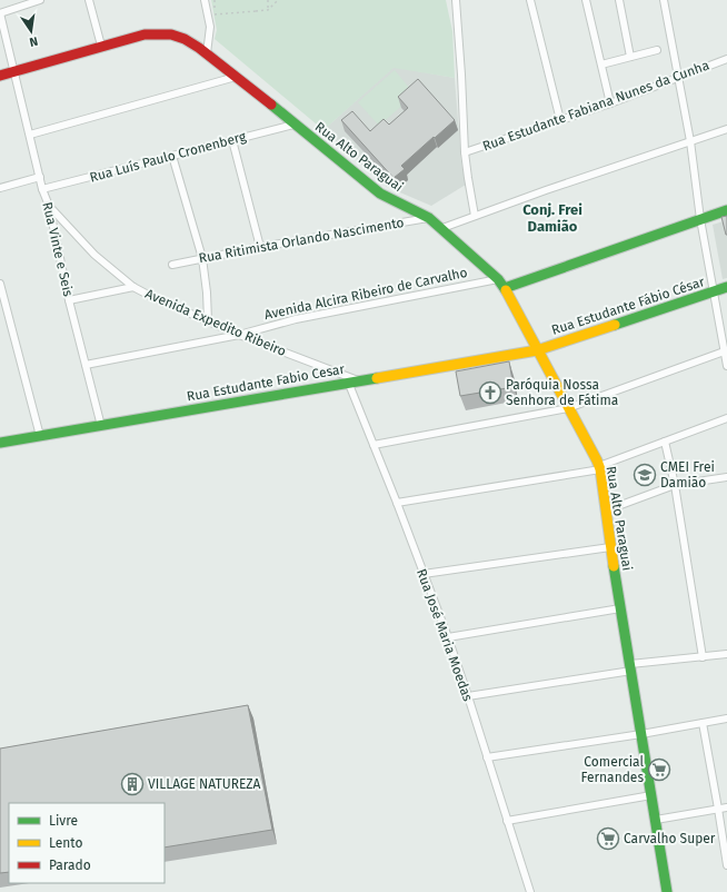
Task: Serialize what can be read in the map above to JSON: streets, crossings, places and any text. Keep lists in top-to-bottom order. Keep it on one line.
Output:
{"streets":{"street":["Rua Estudante Fabiana Nunes da Cunha","Rua Luís Paulo Cronenberg","Rua Alto Paraguai","Rua Ritimista Orlando Nascimento","Rua Vinte e Seis","Avenida Alcira Ribeiro de Carvalho","Rua Estudante Fábio César","Avenida Expedito Ribeiro","Rua Estudante Fabio Cesar","Rua José Maria Moedas"]},"crossings":[["Rua Luís Paulo Cronenberg","Rua Alto Paraguai"],["Rua Luís Paulo Cronenberg","Rua Vinte e Seis"],["Rua Alto Paraguai","Rua Ritimista Orlando Nascimento"],["Rua Alto Paraguai","Rua Vinte e Seis"],["Rua Alto Paraguai","Avenida Alcira Ribeiro de Carvalho"],["Rua Alto Paraguai","Rua Estudante Fábio César"],["Rua Alto Paraguai","Rua Estudante Fabio Cesar"],["Rua Vinte e Seis","Avenida Alcira Ribeiro de Carvalho"],["Rua Vinte e Seis","Avenida Expedito Ribeiro"],["Rua Vinte e Seis","Rua Estudante Fabio Cesar"],["Avenida Alcira Ribeiro de Carvalho","Avenida Expedito Ribeiro"],["Rua Estudante Fábio César","Rua Estudante Fabio Cesar"],["Avenida Expedito Ribeiro","Rua Estudante Fabio Cesar"],["Avenida Expedito Ribeiro","Rua José Maria Moedas"],["Rua Estudante Fabio Cesar","Rua José Maria Moedas"]],"districts":["Conj. Frei Damião"],"places":{"church":["Paróquia Nossa Senhora de Fátima"],"school or university":["CMEI Frei Damião"],"supermarket":["Comercial Fernandes","Carvalho Super"],"building":["VILLAGE NATUREZA"]},"legend":["Livre","Lento","Parado"],"north":"bottom"}
